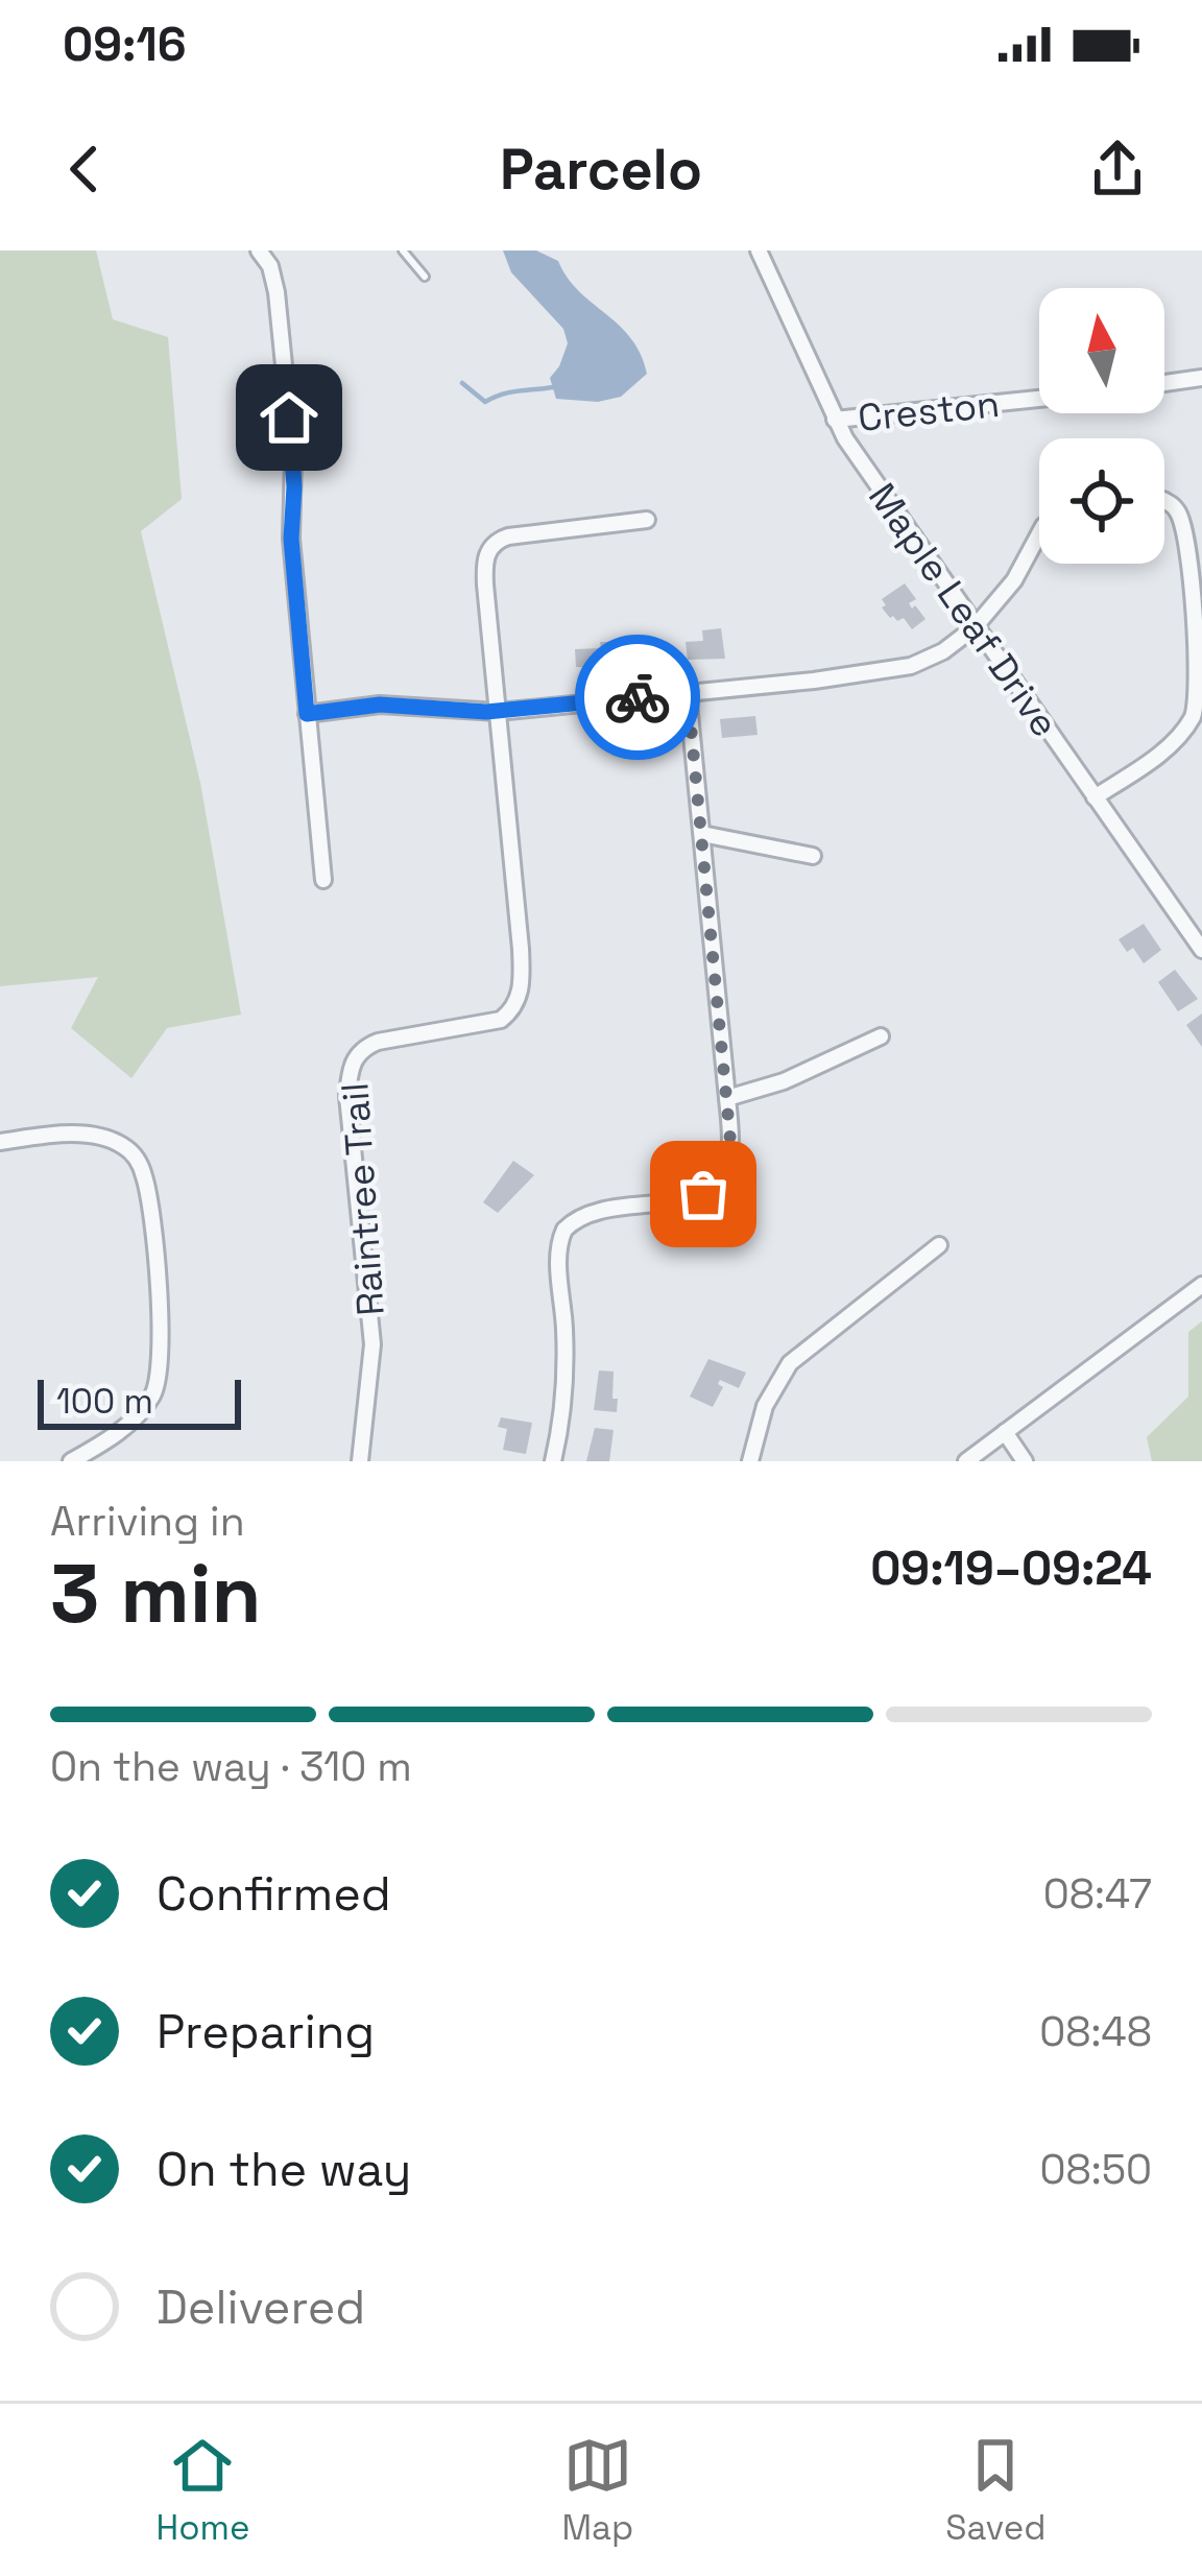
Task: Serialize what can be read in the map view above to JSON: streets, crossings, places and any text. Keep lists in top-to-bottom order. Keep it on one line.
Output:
{"streets":{"street":["Creston","Maple Leaf Drive","Raintree Trail"]},"crossings":[["Creston","Maple Leaf Drive"]],"scale_bar":"100 m","north":"top","page":{"status":"09:16","header":"Parcelo","scale":"100 m","heading":["3 min","Arriving in","09:19–09:24"],"bar":"On the way · 310 m","list":[["Confirmed","08:47"],["Preparing","08:48"],["On the way","08:50"],"Delivered"],"tabs":["Home","Map","Saved"]}}
